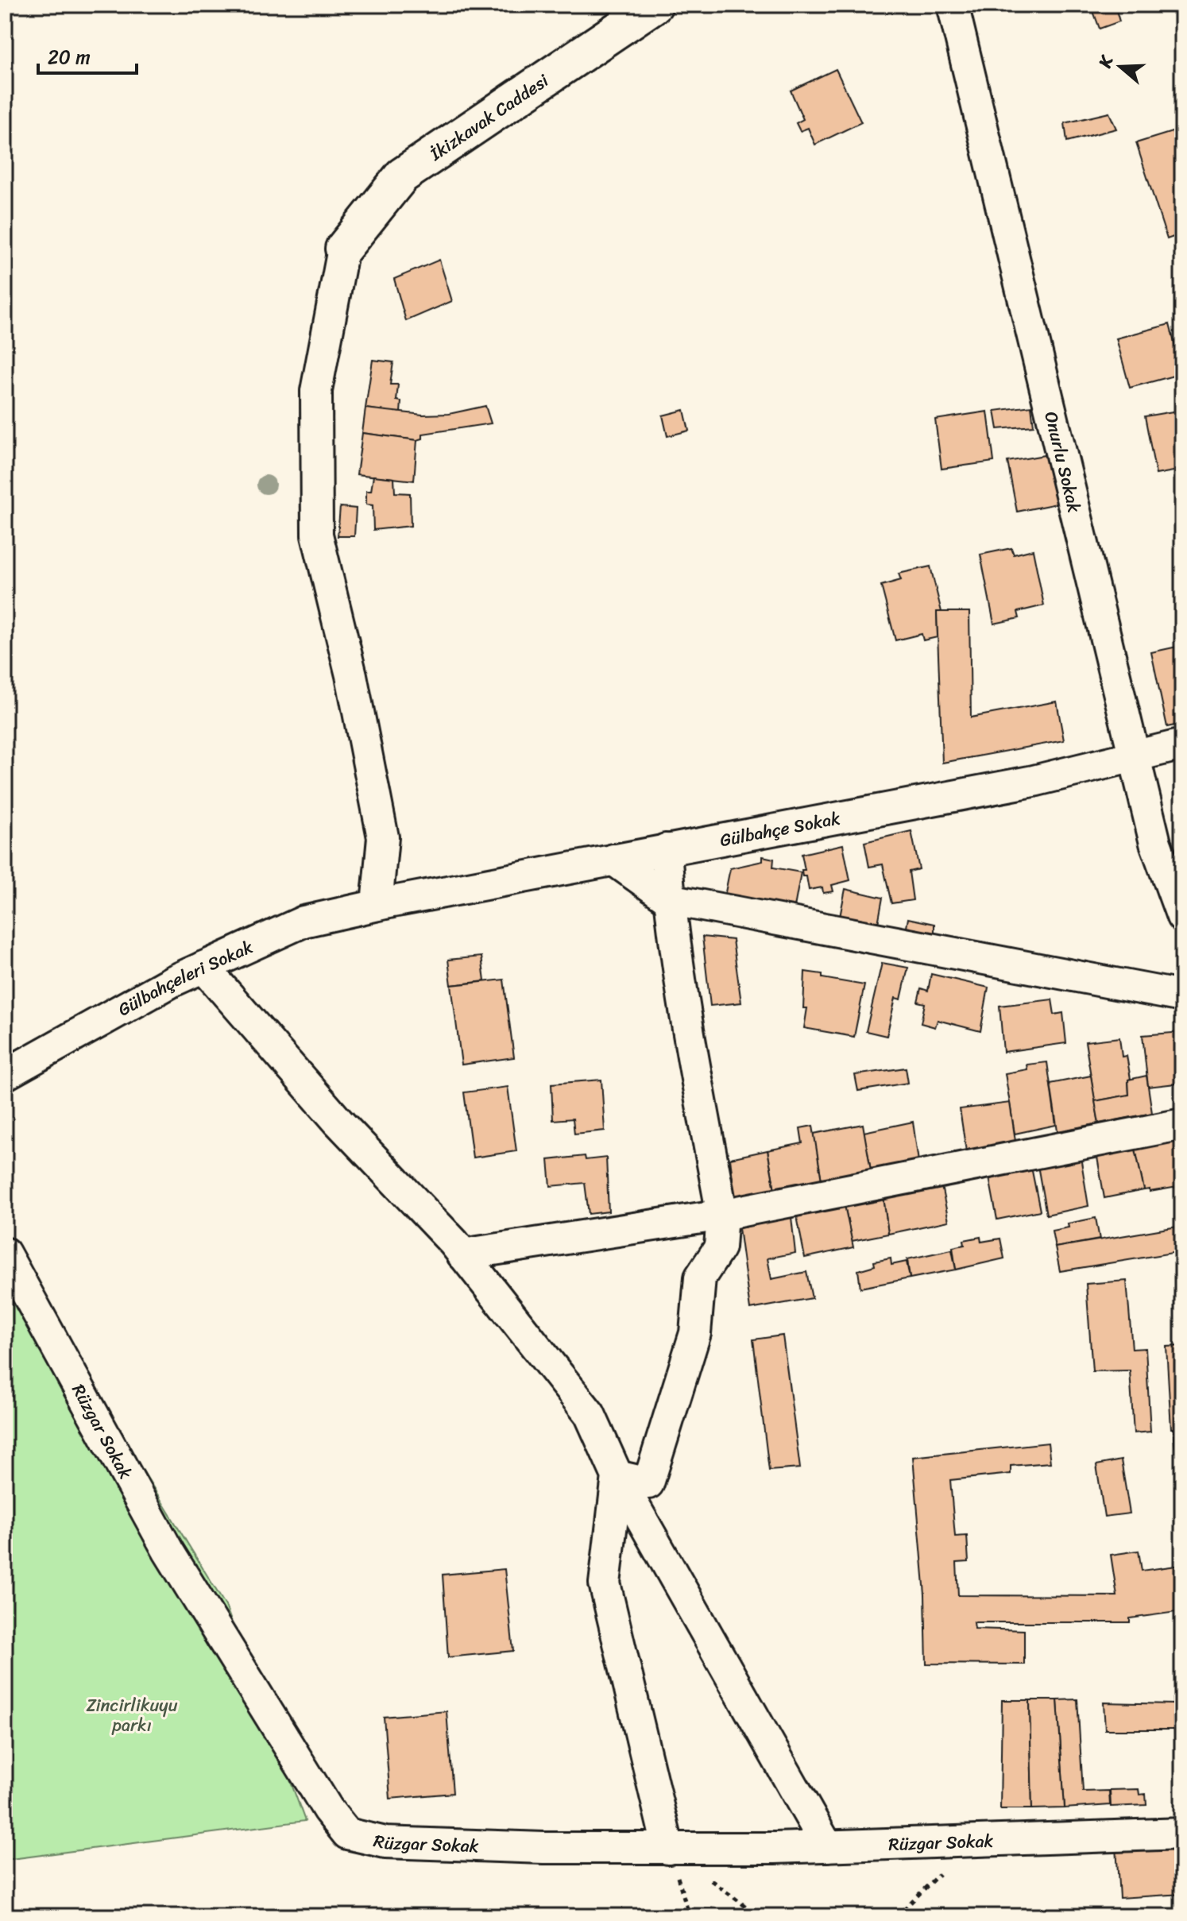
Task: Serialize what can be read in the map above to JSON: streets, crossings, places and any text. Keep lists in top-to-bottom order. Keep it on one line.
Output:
{"streets":{"street":["İkizkavak Caddesi","Onurlu Sokak","Gülbahçe Sokak","Gülbahçeleri Sokak","Rüzgar Sokak"]},"crossings":[["Onurlu Sokak","Gülbahçe Sokak"],["Gülbahçe Sokak","Gülbahçeleri Sokak"]],"parks":["Zincirlikuyu parkı"],"scale_bar":"20 m","north":"left"}
